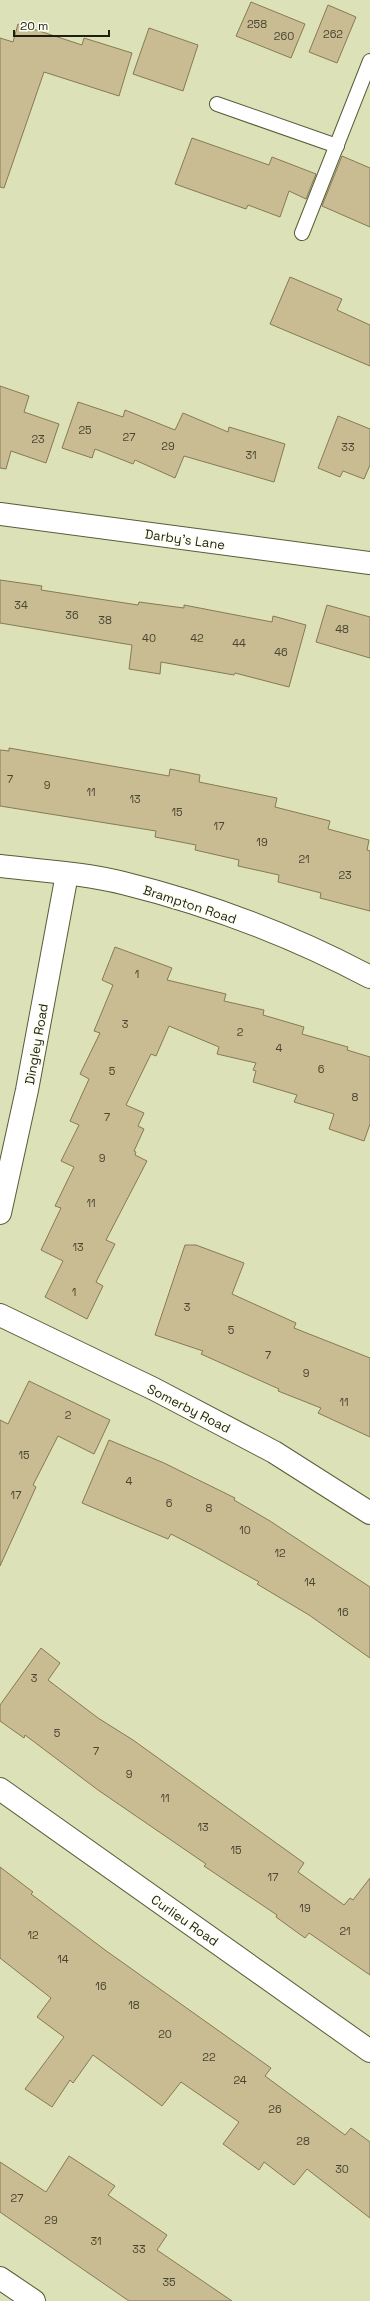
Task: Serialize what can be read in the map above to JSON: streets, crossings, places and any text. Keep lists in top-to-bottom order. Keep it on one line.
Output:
{"streets":{"street":["Darby's Lane","Brampton Road","Dingley Road","Somerby Road","Curlieu Road"]},"crossings":[["Brampton Road","Dingley Road"]],"house_numbers":["258","262","260","25","27","23","29","33","31","34","36","38","48","40","42","44","46","7","9","11","13","15","17","19","21","23","1","3","2","4","6","5","8","7","9","11","13","1","3","5","7","9","11","2","15","4","17","6","8","10","12","14","16","3","5","7","9","11","13","15","17","19","21","12","14","16","18","20","22","24","26","28","30","27","29","31","33","35"],"scale_bar":"20 m"}
